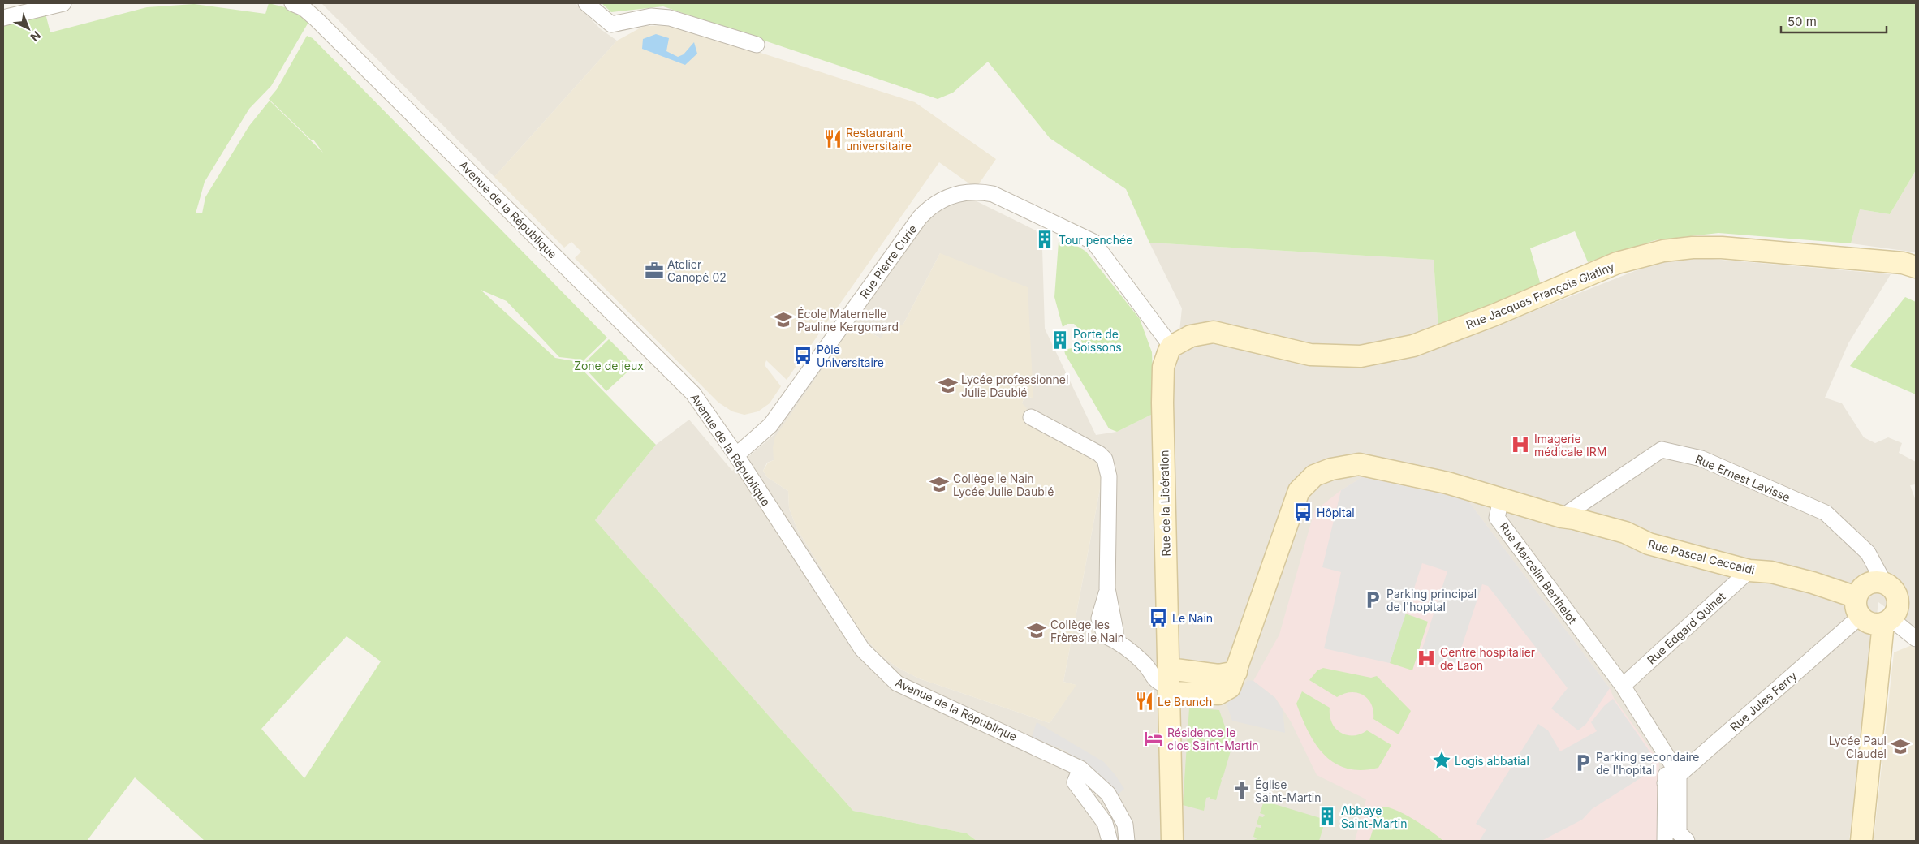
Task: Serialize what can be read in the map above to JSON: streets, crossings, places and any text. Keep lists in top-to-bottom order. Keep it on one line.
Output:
{"streets":{"main road":["Rue Jacques François Glatiny","Rue de la Libération","Rue Pascal Ceccaldi"],"street":["Avenue de la République","Rue Pierre Curie","Rue Ernest Lavisse","Rue Marcelin Berthelot","Rue Edgard Quinet","Rue Jules Ferry"]},"crossings":[["Avenue de la République","Rue Pierre Curie"],["Rue Pierre Curie","Rue Jacques François Glatiny"],["Rue Pierre Curie","Rue de la Libération"],["Rue Jacques François Glatiny","Rue de la Libération"],["Rue Ernest Lavisse","Rue Pascal Ceccaldi"],["Rue Ernest Lavisse","Rue Jules Ferry"],["Rue Pascal Ceccaldi","Rue Marcelin Berthelot"],["Rue Pascal Ceccaldi","Rue Edgard Quinet"],["Rue Pascal Ceccaldi","Rue Jules Ferry"],["Rue Marcelin Berthelot","Rue Edgard Quinet"],["Rue Marcelin Berthelot","Rue Jules Ferry"]],"parks":["Zone de jeux"],"places":{"restaurant":["Restaurant universitaire","Le Brunch"],"building":["Tour penchée","Porte de Soissons","Abbaye Saint-Martin"],"office":["Atelier Canopé 02"],"school or university":["École Maternelle Pauline Kergomard","Lycée professionnel Julie Daubié","Collège le Nain Lycée Julie Daubié","Collège les Frères le Nain","Lycée Paul Claudel"],"bus stop":["Pôle Universitaire","Hôpital","Le Nain"],"hospital":["Imagerie médicale IRM","Centre hospitalier de Laon"],"parking":["Parking principal de l'hopital","Parking secondaire de l'hopital"],"hotel":["Résidence le clos Saint-Martin"],"place":["Logis abbatial"],"church":["Église Saint-Martin"]},"scale_bar":"50 m","north":"bottom right"}
